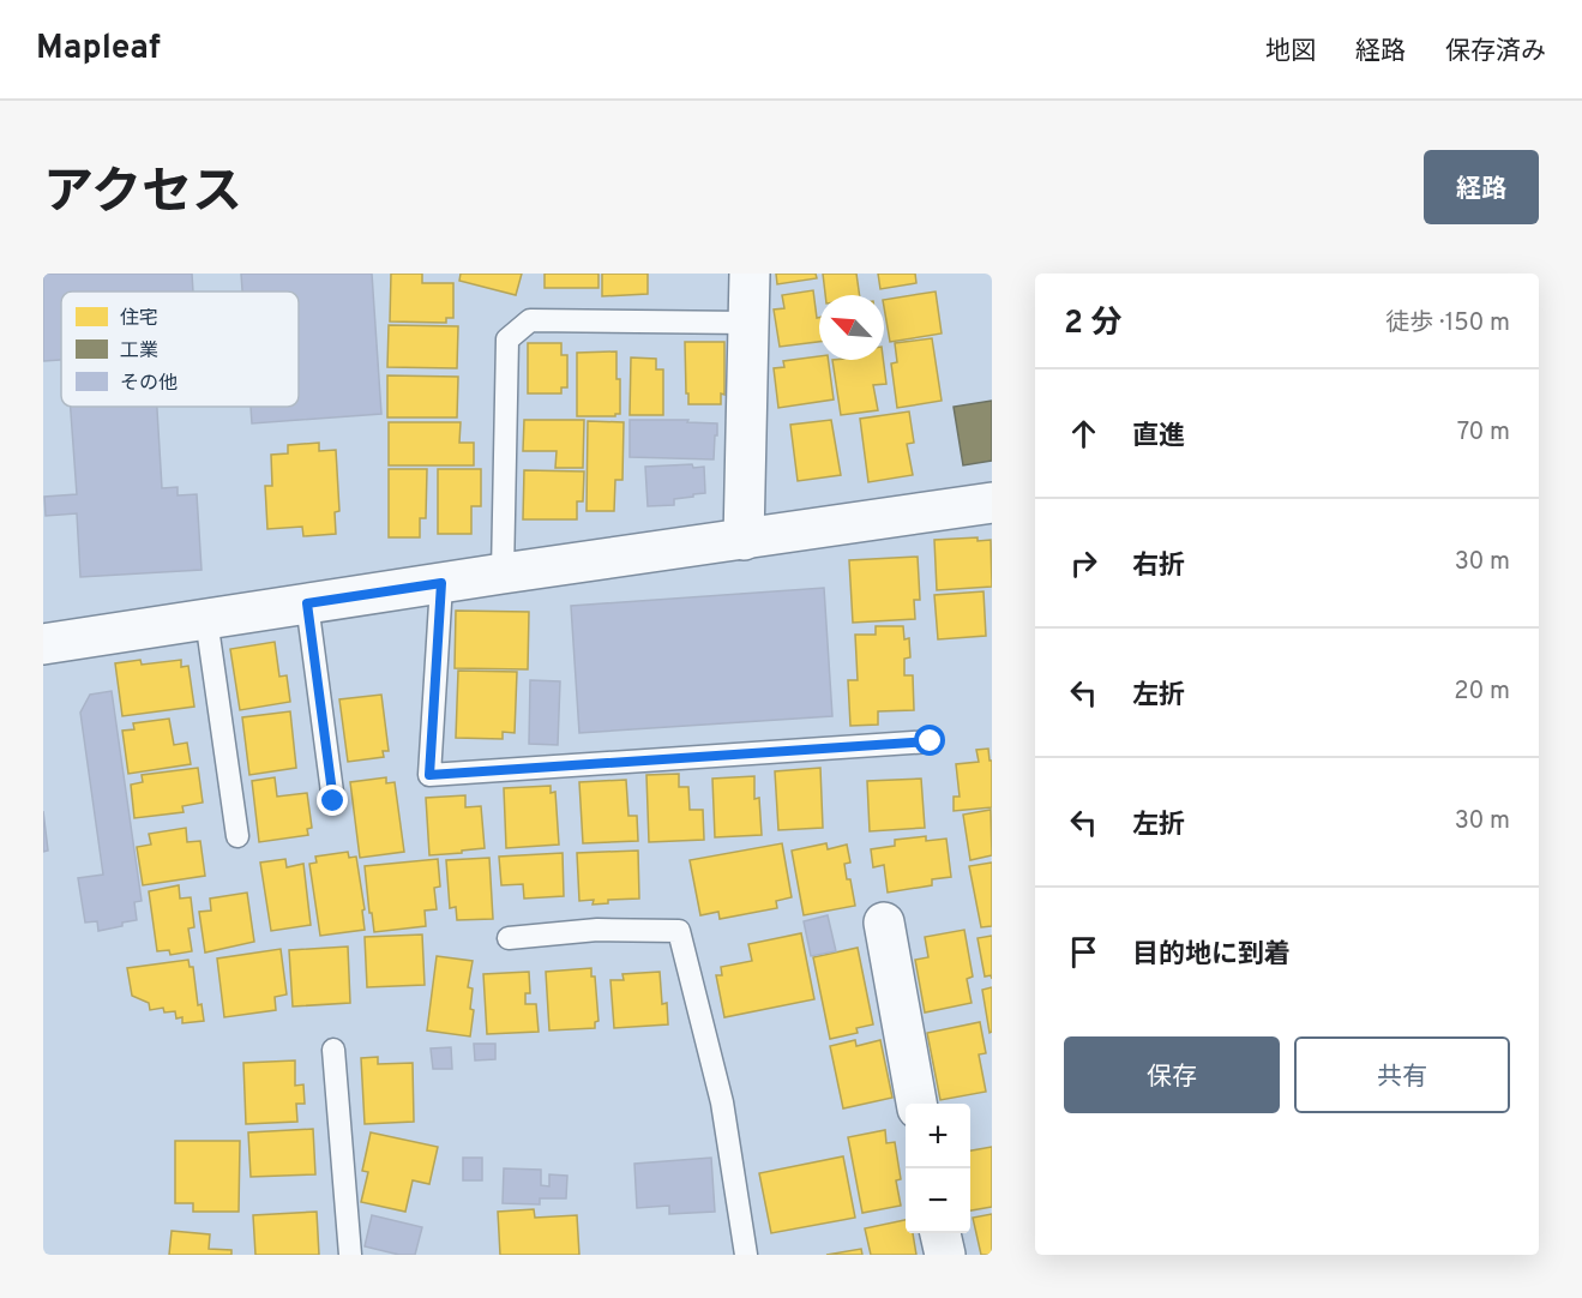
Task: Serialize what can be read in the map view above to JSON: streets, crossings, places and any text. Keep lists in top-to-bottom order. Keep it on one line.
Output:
{"legend":["住宅","工業","その他"],"north":"top left","page":{"header":"Mapleaf","nav":["地図","経路","保存済み"],"title":"アクセス","buttons":["経路",["保存","共有"]],"heading":["2 分","徒歩 · 150 m"],"list":[["直進","70 m"],["右折","30 m"],["左折","20 m"],["左折","30 m"],"目的地に到着"],"map_buttons":["+","−"]}}
